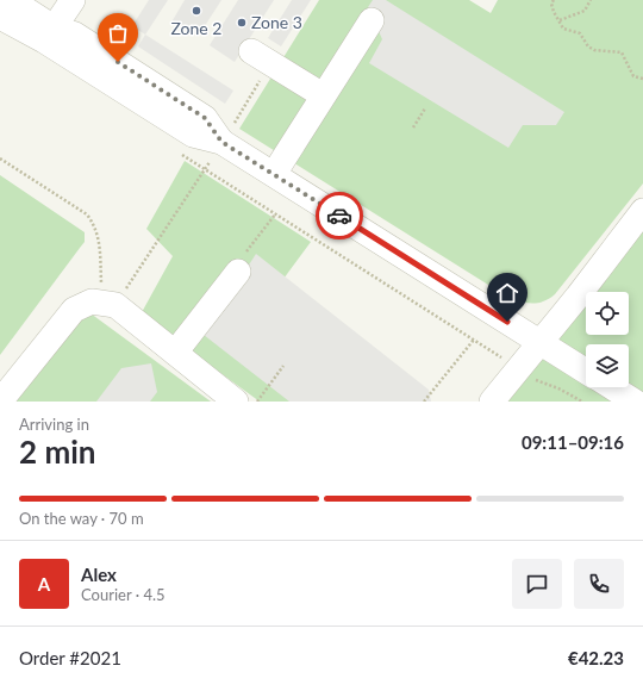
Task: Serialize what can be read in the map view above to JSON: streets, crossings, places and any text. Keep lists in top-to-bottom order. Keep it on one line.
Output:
{"places":["Zone 2","Zone 3"],"page":{"heading":["2 min","Arriving in","09:11–09:16"],"panel":["Alex","Courier · 4.5","Order #2021","€42.23"],"bar":"On the way · 70 m","round":"A"}}
